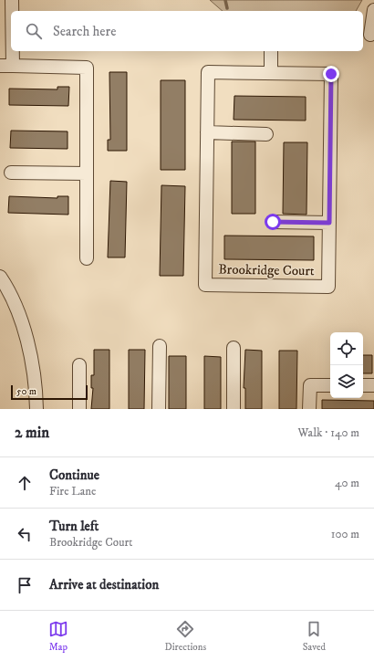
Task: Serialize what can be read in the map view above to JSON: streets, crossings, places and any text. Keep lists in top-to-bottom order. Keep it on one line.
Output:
{"streets":{"street":["Brookridge Court"]},"scale_bar":"50 m","page":{"search":"Search here","scale":"50 m","heading":["2 min","Walk · 140 m"],"list":[["Continue","Fire Lane","40 m"],["Turn left","Brookridge Court","100 m"],"Arrive at destination"],"nav":["Map","Directions","Saved"]}}
